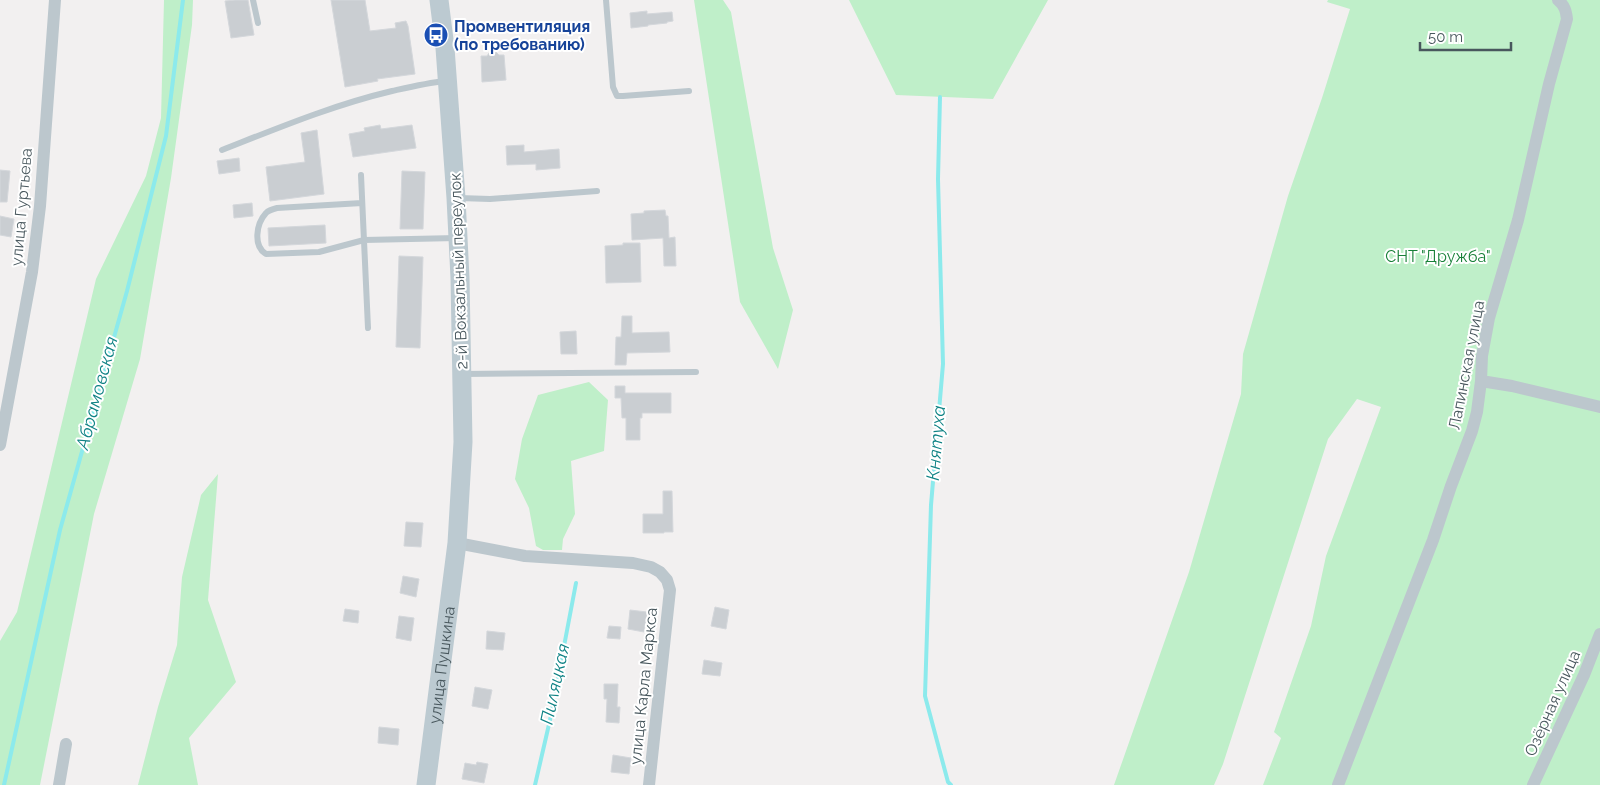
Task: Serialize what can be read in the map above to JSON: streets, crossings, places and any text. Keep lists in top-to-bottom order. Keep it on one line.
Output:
{"streets":{"street":["улица Гуртьева","2-й Вокзальный переулок","Лапинская улица","улица Пушкина","улица Карла Маркса","Озёрная улица"]},"crossings":[["2-й Вокзальный переулок","улица Пушкина"],["2-й Вокзальный переулок","улица Карла Маркса"],["улица Пушкина","улица Карла Маркса"]],"water":["Абрамовская","Княтуха","Пиляцкая"],"parks":["СНТ \"Дружба\""],"places":{"bus stop":["Промвентиляция (по требованию)"]},"scale_bar":"50 m"}
